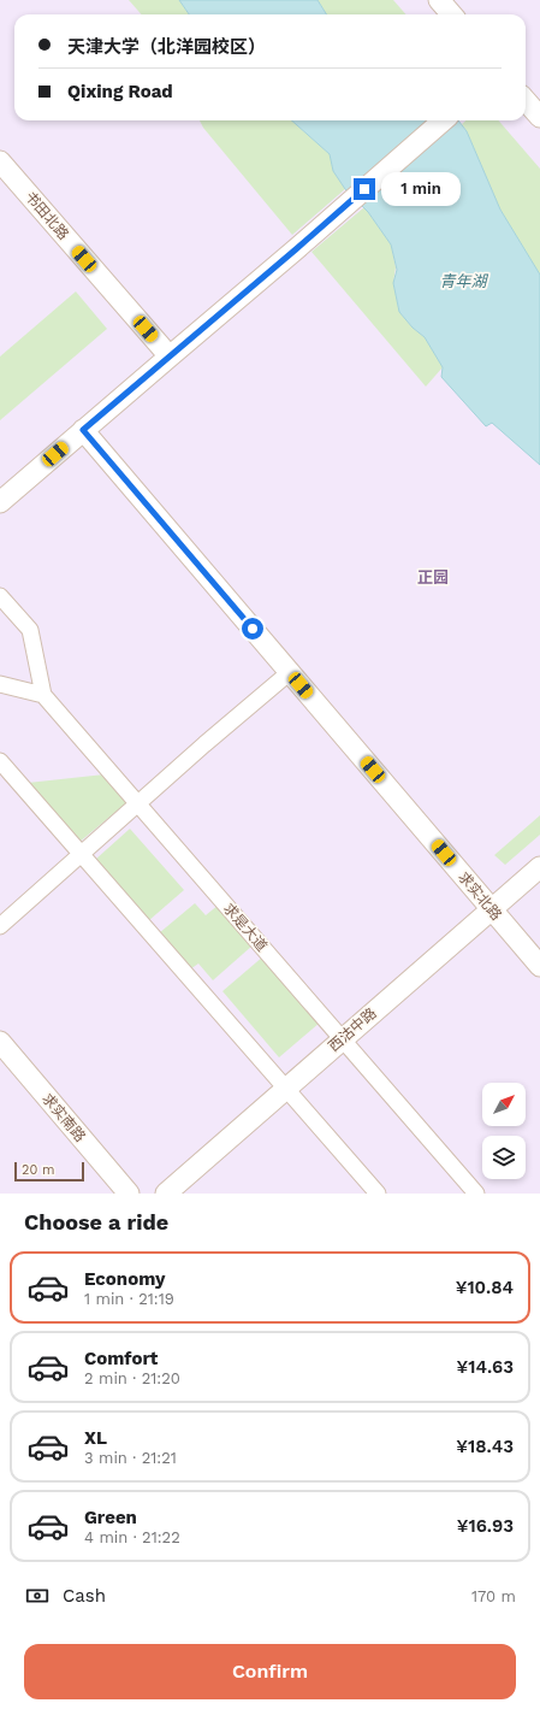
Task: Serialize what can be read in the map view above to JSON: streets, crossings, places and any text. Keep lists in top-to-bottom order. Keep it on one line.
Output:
{"streets":{"street":["书田北路","求实北路","求是大道","西沽中路","求实南路"]},"crossings":[["求实北路","西沽中路"],["求是大道","西沽中路"]],"districts":["正园"],"water":["青年湖"],"scale_bar":"20 m","north":"top right","page":{"banner":["天津大学（北洋园校区）","Qixing Road"],"bubble":"1 min","scale":"20 m","heading":"Choose a ride","list":[{"name":"Economy","note":"1 min · 21:19","value":"¥10.84"},{"name":"Comfort","note":"2 min · 21:20","value":"¥14.63"},{"name":"XL","note":"3 min · 21:21","value":"¥18.43"},{"name":"Green","note":"4 min · 21:22","value":"¥16.93"}],"pay":["Cash","170 m"],"buttons":"Confirm"}}
